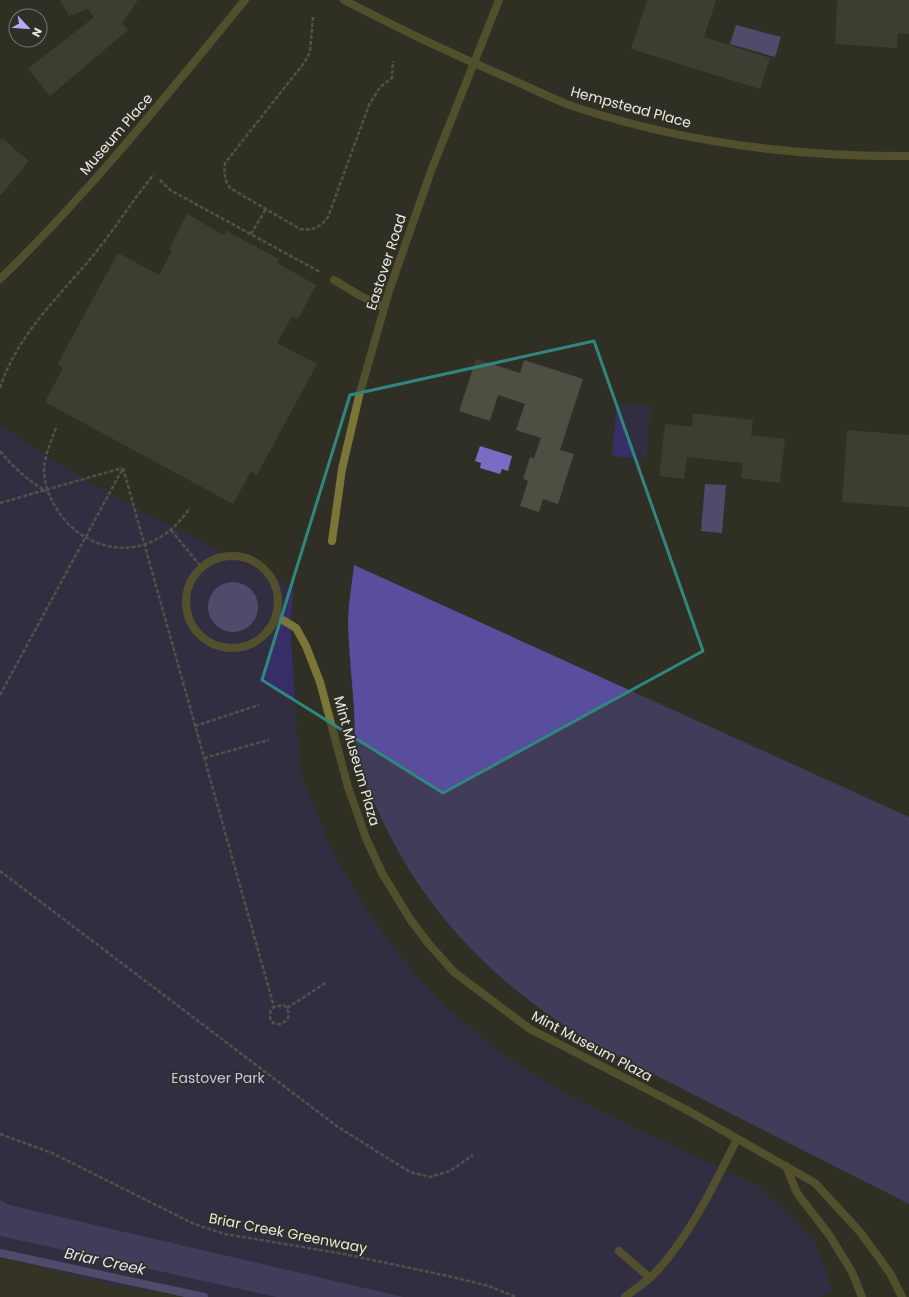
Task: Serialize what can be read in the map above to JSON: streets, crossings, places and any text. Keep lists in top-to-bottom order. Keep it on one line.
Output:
{"streets":{"street":["Hempstead Place","Museum Place","Eastover Road","Mint Museum Plaza"],"path":["Briar Creek Greenwaay"]},"crossings":[["Hempstead Place","Eastover Road"]],"water":["Briar Creek"],"parks":["Eastover Park"],"north":"bottom right"}
